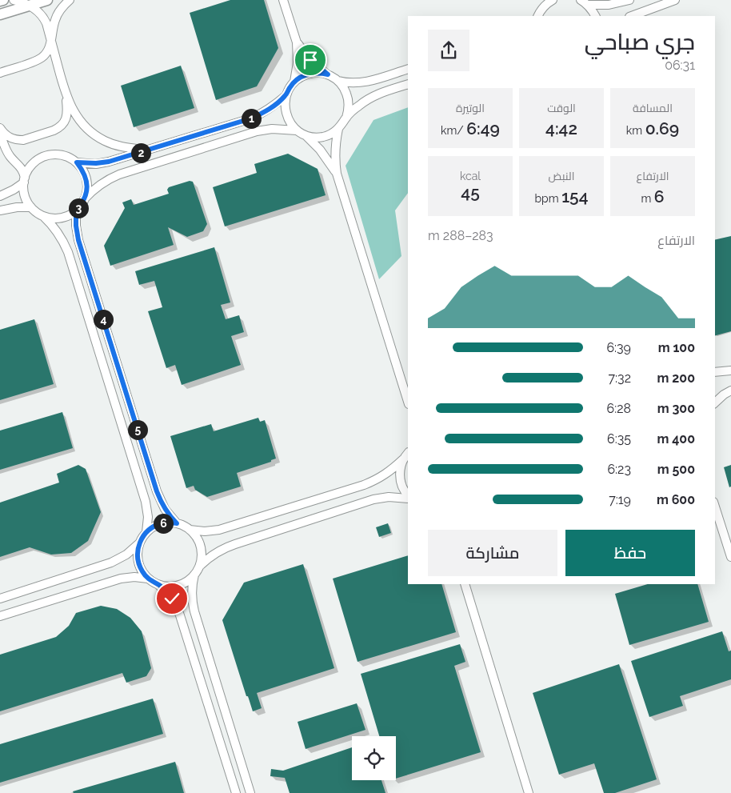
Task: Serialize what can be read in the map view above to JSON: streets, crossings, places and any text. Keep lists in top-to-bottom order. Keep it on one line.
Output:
{"page":{"heading":["جري صباحي","06:31"],"stats":[["المسافة","0.69 km"],["الوقت","4:42"],["الوتيرة","6:49 /km"],["الارتفاع","6 m"],["النبض","154 bpm"],["kcal","45"]],"pins":["1","2","3","4","5","6"],"chart":["الارتفاع","283–288 m"],"list":[{"name":"100 m","note":"6:39"},{"name":"200 m","note":"7:32"},{"name":"300 m","note":"6:28"},{"name":"400 m","note":"6:35"},{"name":"500 m","note":"6:23"},{"name":"600 m","note":"7:19"}],"buttons":["حفظ","مشاركة"]}}
